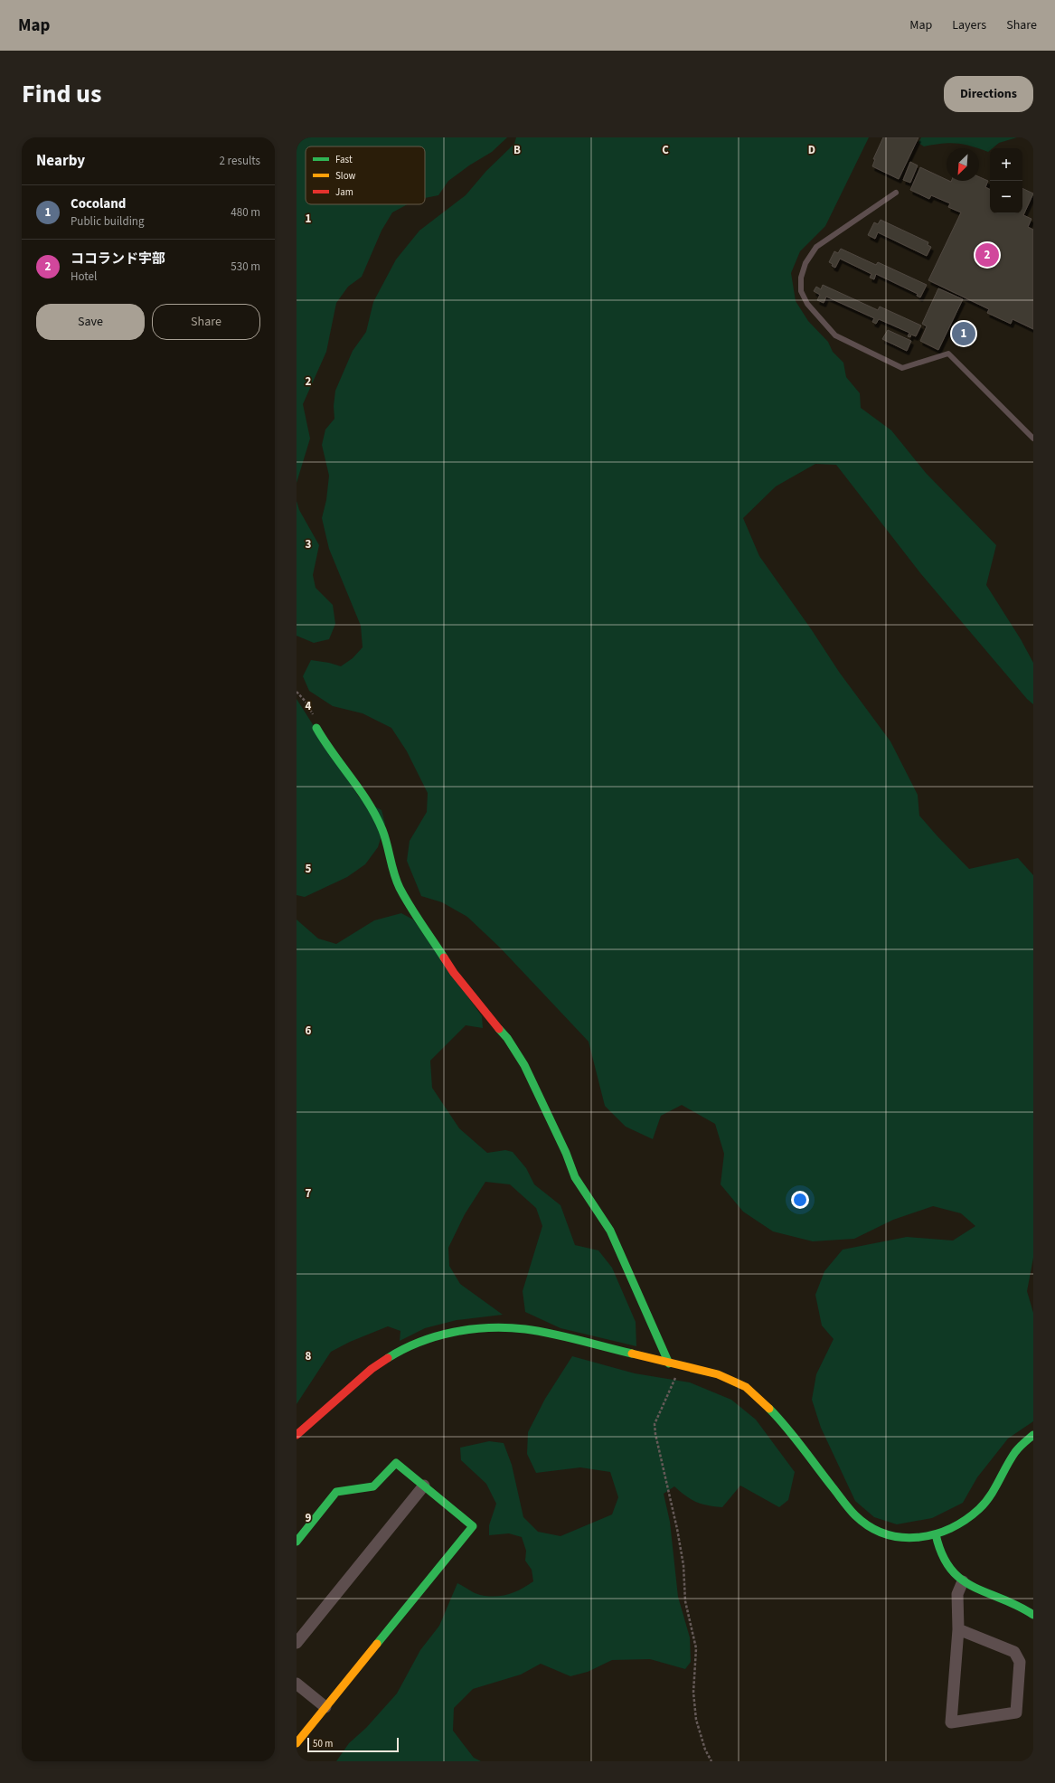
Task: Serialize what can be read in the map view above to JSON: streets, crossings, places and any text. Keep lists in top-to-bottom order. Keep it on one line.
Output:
{"legend":["Fast","Slow","Jam"],"scale_bar":"50 m","north":"bottom left","page":{"header":"Map","nav":["Map","Layers","Share"],"title":"Find us","buttons":["Directions",["Save","Share"]],"heading":["Nearby","2 results"],"map_buttons":["+","−"],"list":[{"mark":"1","name":"Cocoland","note":"Public building","value":"480 m"},{"mark":"2","name":"ココランド宇部","note":"Hotel","value":"530 m"}],"pins":["2","1"],"scale":"50 m"},"grid":{"columns":["B","C","D"],"rows":["1","2","3","4","5","6","7","8","9"]}}
